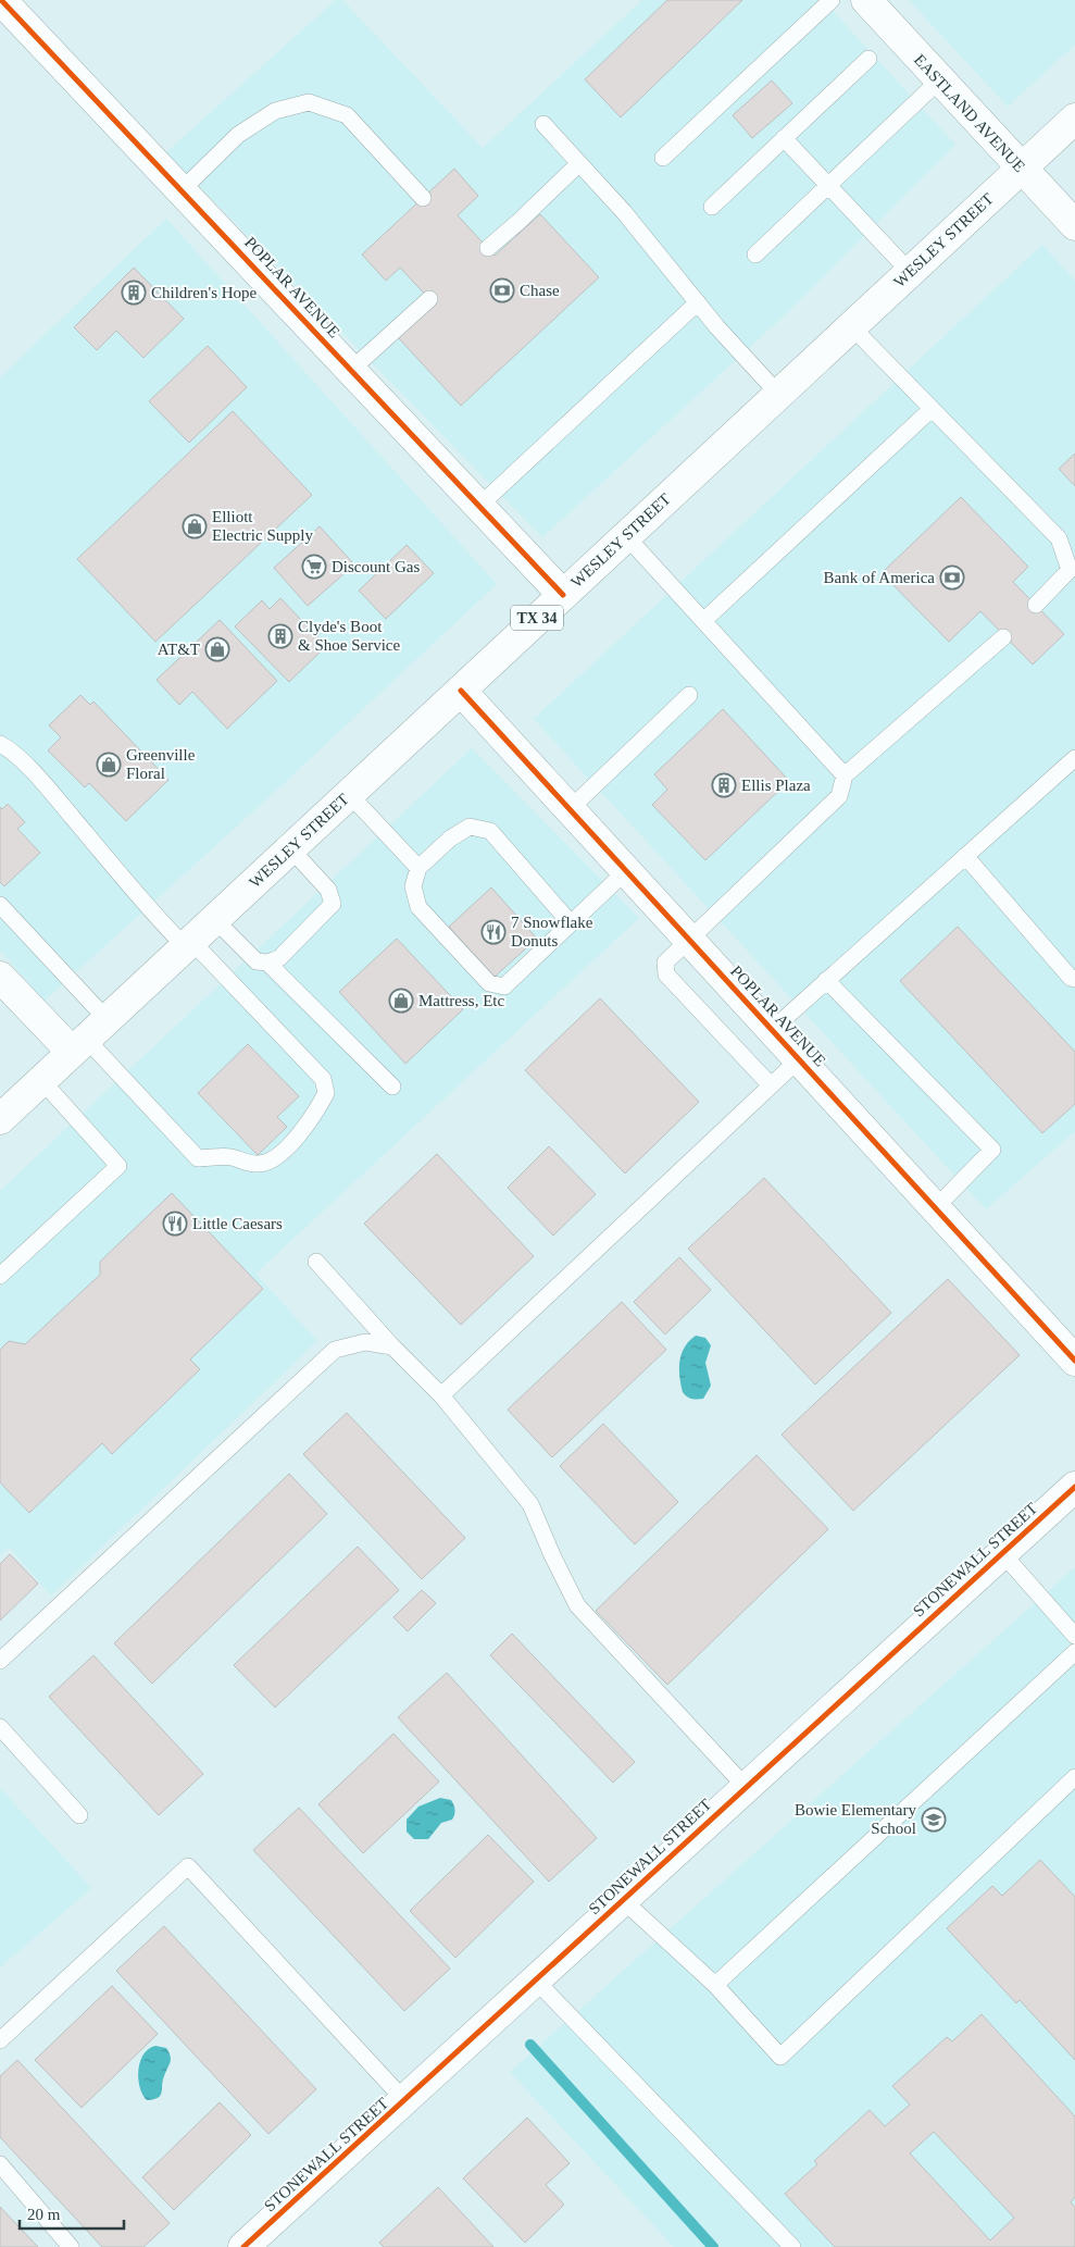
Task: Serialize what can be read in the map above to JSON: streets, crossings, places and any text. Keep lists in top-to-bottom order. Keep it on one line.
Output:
{"streets":{"street":["EASTLAND AVENUE","WESLEY STREET","POPLAR AVENUE","TX 34","STONEWALL STREET"]},"crossings":[["EASTLAND AVENUE","WESLEY STREET"],["WESLEY STREET","POPLAR AVENUE"]],"places":{"bank":["Chase","Bank of America"],"building":["Children's Hope","Clyde's Boot & Shoe Service","Ellis Plaza"],"shop":["Elliott Electric Supply","AT&T","Greenville Floral","Mattress, Etc"],"supermarket":["Discount Gas"],"restaurant":["7 Snowflake Donuts","Little Caesars"],"school or university":["Bowie Elementary School"]},"scale_bar":"20 m"}
